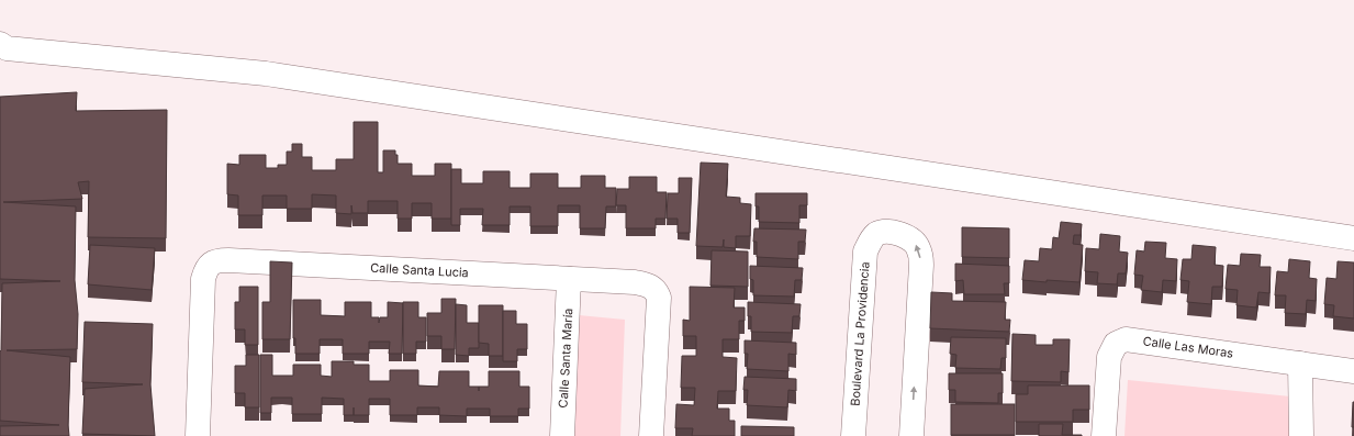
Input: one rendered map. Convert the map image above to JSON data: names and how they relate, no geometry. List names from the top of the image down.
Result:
{
  "streets": {
    "street": [
      "Calle Santa Lucia",
      "Boulevard La Providencia",
      "Calle Las Moras",
      "Calle Santa María"
    ]
  },
  "crossings": [
    ["Calle Santa Lucia", "Calle Santa María"]
  ]
}
